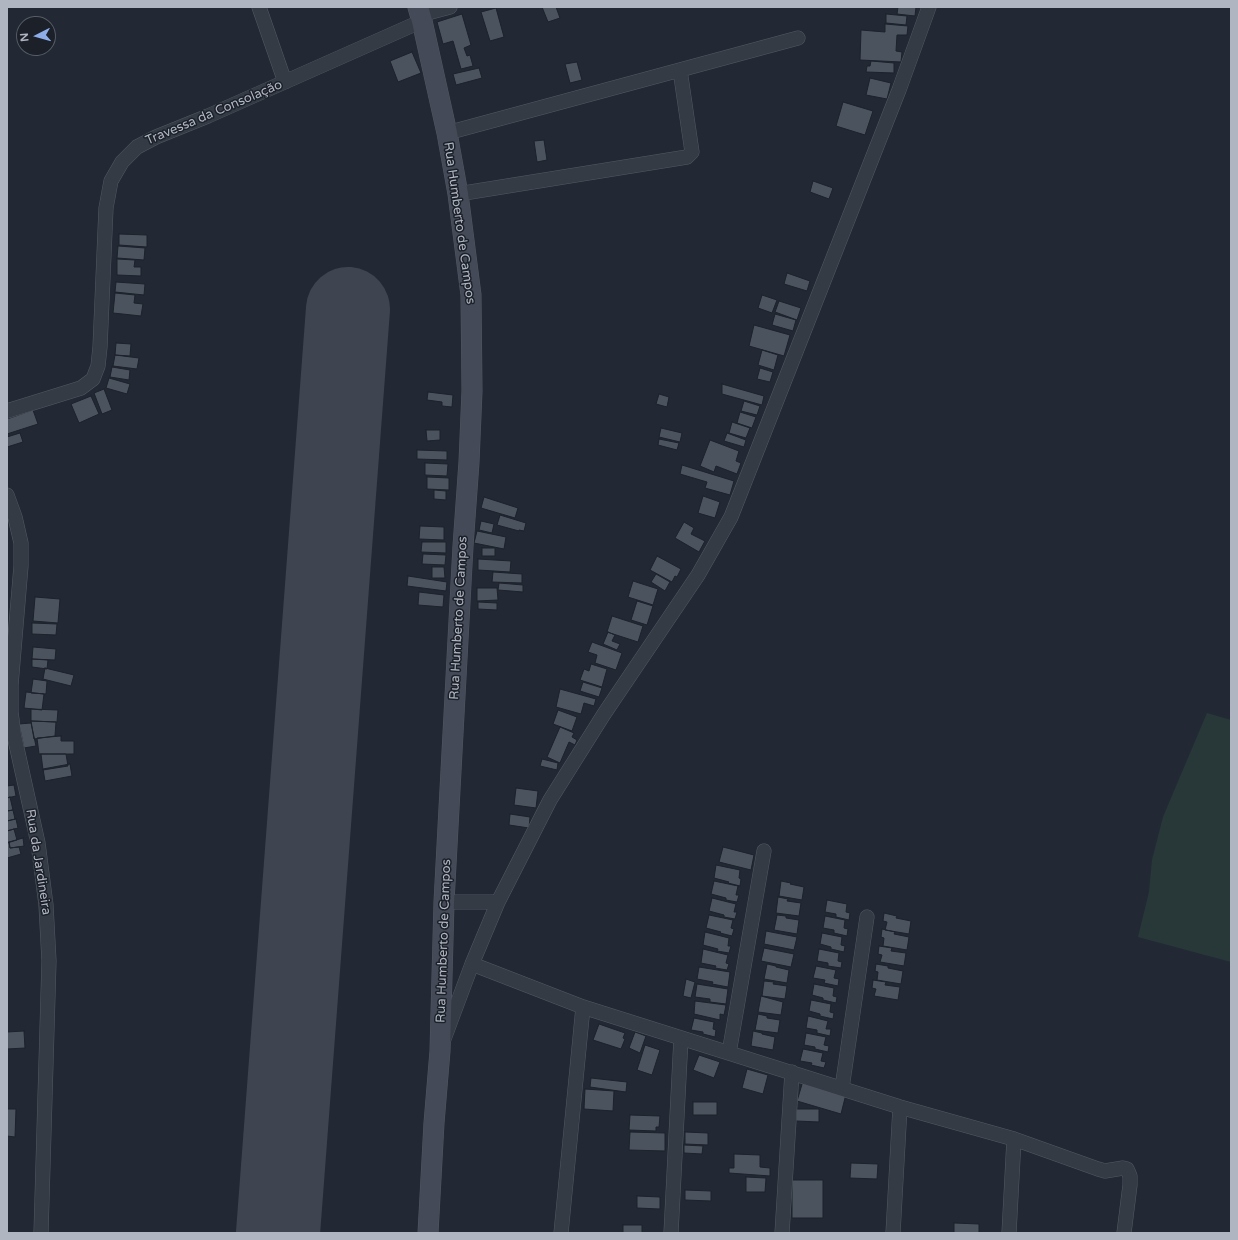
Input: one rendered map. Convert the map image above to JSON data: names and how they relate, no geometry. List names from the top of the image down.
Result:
{
  "streets": {
    "street": ["Travessa da Consolação", "Rua Humberto de Campos", "Rua da Jardineira"]
  },
  "crossings": [
    ["Travessa da Consolação", "Rua Humberto de Campos"]
  ],
  "north": "left"
}
